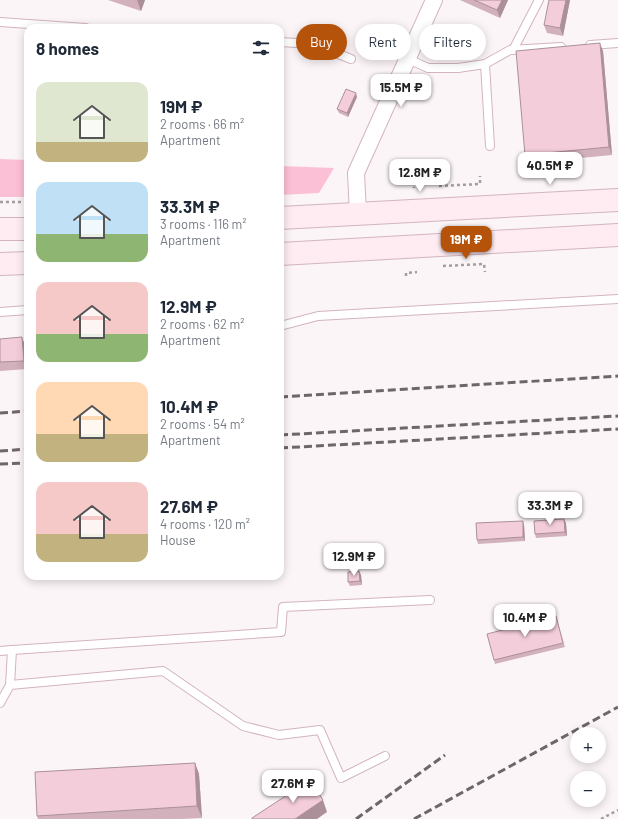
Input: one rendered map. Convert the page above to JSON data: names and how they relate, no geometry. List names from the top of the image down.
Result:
{
  "page": {
    "chip": ["Buy", "Rent", "Filters"],
    "heading": "8 homes",
    "list": [
      {
        "name": "19M ₽",
        "note": "2 rooms · 66 m² · Apartment"
      },
      {
        "name": "33.3M ₽",
        "note": "3 rooms · 116 m² · Apartment"
      },
      {
        "name": "12.9M ₽",
        "note": "2 rooms · 62 m² · Apartment"
      },
      {
        "name": "10.4M ₽",
        "note": "2 rooms · 54 m² · Apartment"
      },
      {
        "name": "27.6M ₽",
        "note": "4 rooms · 120 m² · House"
      }
    ],
    "price": [
      "15.5M ₽",
      "40.5M ₽",
      "12.8M ₽",
      "19M ₽",
      "33.3M ₽",
      "12.9M ₽",
      "10.4M ₽",
      "27.6M ₽"
    ],
    "map_buttons": ["+", "−"]
  }
}
